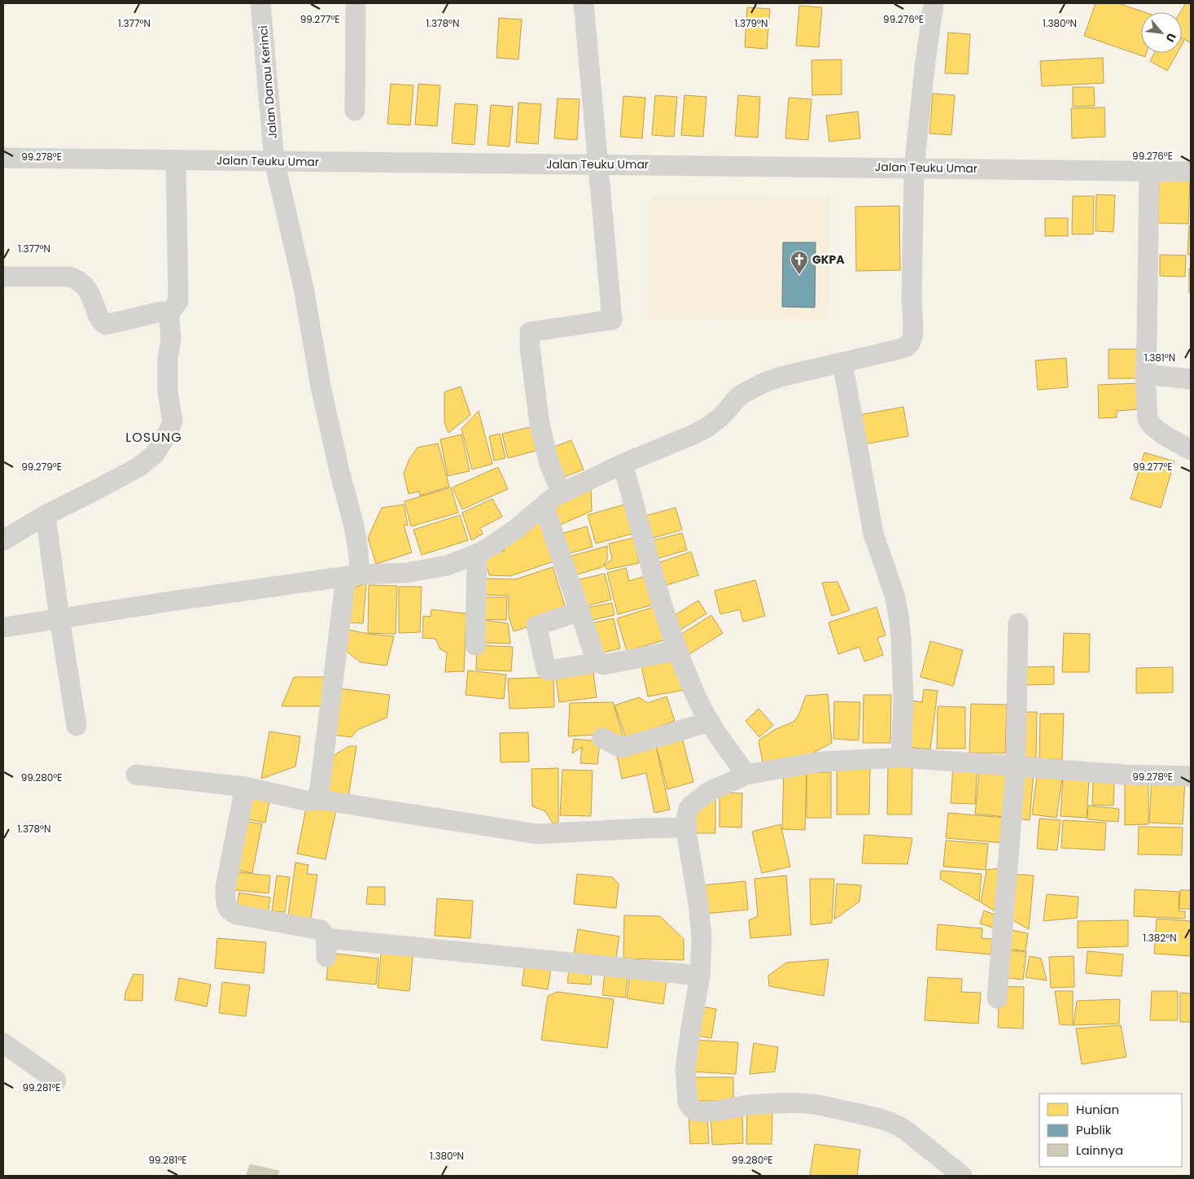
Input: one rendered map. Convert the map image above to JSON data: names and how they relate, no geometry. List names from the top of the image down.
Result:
{
  "streets": {
    "street": ["Jalan Danau Kerinci", "Jalan Teuku Umar"]
  },
  "crossings": [
    ["Jalan Danau Kerinci", "Jalan Teuku Umar"]
  ],
  "districts": ["LOSUNG"],
  "places": {
    "church": ["GKPA"]
  },
  "legend": ["Hunian", "Publik", "Lainnya"],
  "north": "bottom right",
  "coordinates": [
    "99.277°E",
    "99.276°E",
    "1.377°N",
    "1.378°N",
    "1.379°N",
    "1.380°N",
    "99.278°E",
    "1.381°N",
    "99.279°E",
    "99.280°E",
    "1.382°N",
    "99.281°E"
  ]
}
